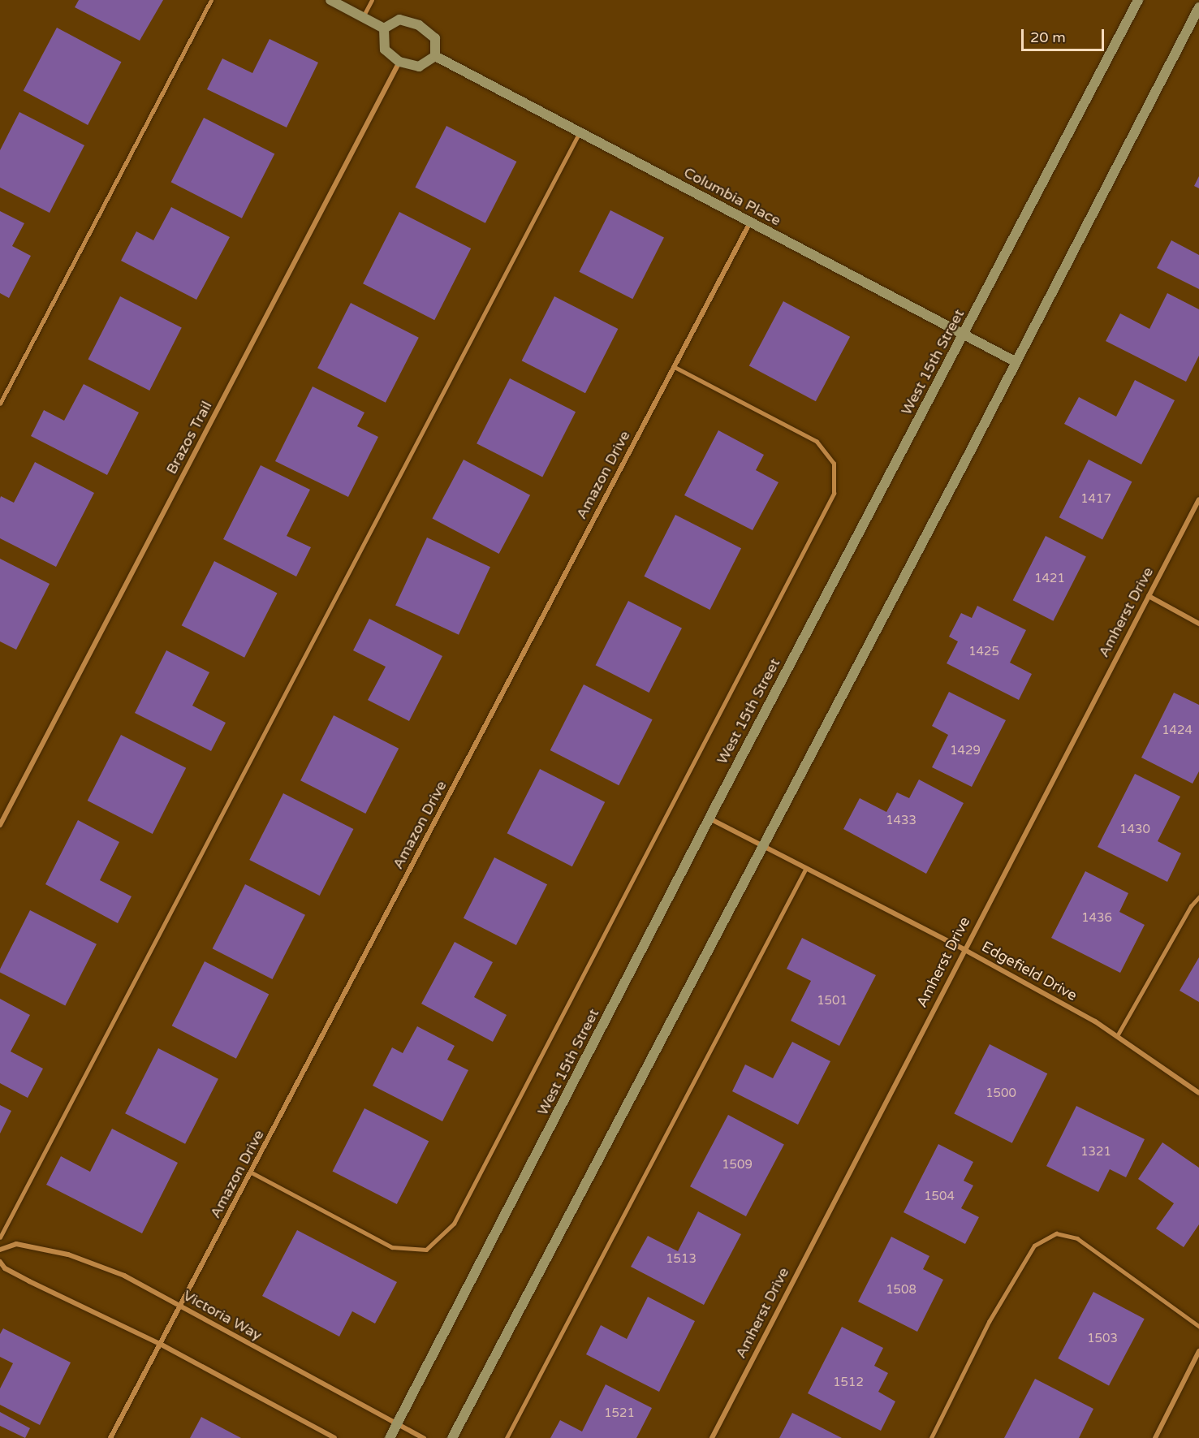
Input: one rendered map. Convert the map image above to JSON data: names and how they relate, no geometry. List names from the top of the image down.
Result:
{
  "streets": {
    "main road": ["Columbia Place", "West 15th Street"],
    "street": [
      "Brazos Trail",
      "Amazon Drive",
      "Amherst Drive",
      "Edgefield Drive",
      "Victoria Way"
    ]
  },
  "crossings": [
    ["Columbia Place", "West 15th Street"],
    ["Columbia Place", "Brazos Trail"],
    ["Columbia Place", "Amazon Drive"],
    ["West 15th Street", "Edgefield Drive"],
    ["West 15th Street", "Victoria Way"],
    ["Amazon Drive", "Victoria Way"],
    ["Amherst Drive", "Edgefield Drive"]
  ],
  "house_numbers": [
    "1417",
    "1421",
    "1425",
    "1424",
    "1429",
    "1433",
    "1430",
    "1436",
    "1501",
    "1500",
    "1321",
    "1509",
    "1504",
    "1513",
    "1508",
    "1503",
    "1512",
    "1521"
  ],
  "scale_bar": "20 m"
}
